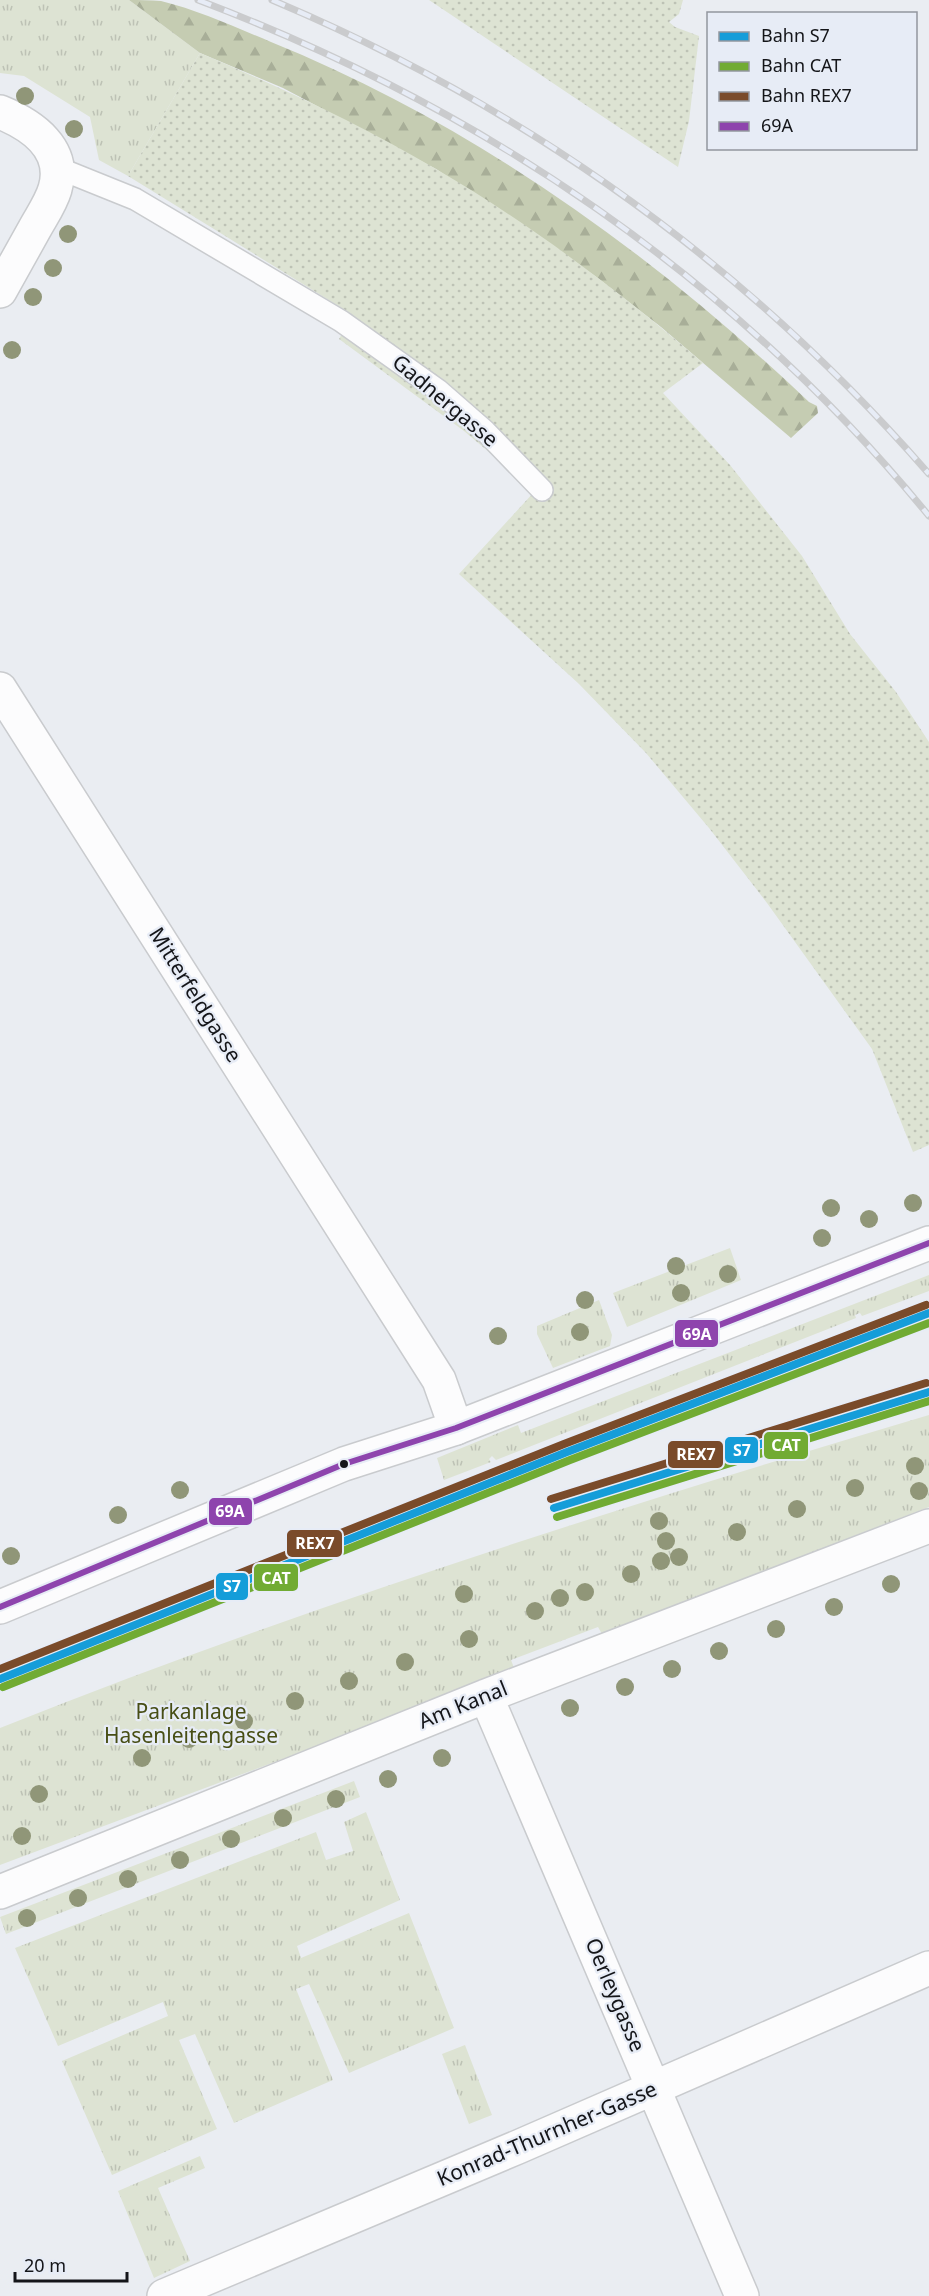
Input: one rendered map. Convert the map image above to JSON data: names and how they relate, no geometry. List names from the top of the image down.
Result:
{
  "streets": {
    "street": [
      "Mitterfeldgasse",
      "Am Kanal",
      "Oerleygasse",
      "Konrad-Thurnher-Gasse"
    ],
    "lane": ["Gadnergasse"]
  },
  "crossings": [
    ["Am Kanal", "Oerleygasse"],
    ["Oerleygasse", "Konrad-Thurnher-Gasse"]
  ],
  "parks": ["Parkanlage Hasenleitengasse"],
  "lines": [
    "transit line 69A",
    "rail line REX7",
    "rail line S7",
    "rail line CAT"
  ],
  "legend": [
    "Bahn S7",
    "Bahn CAT",
    "Bahn REX7",
    "69A"
  ],
  "scale_bar": "20 m"
}
